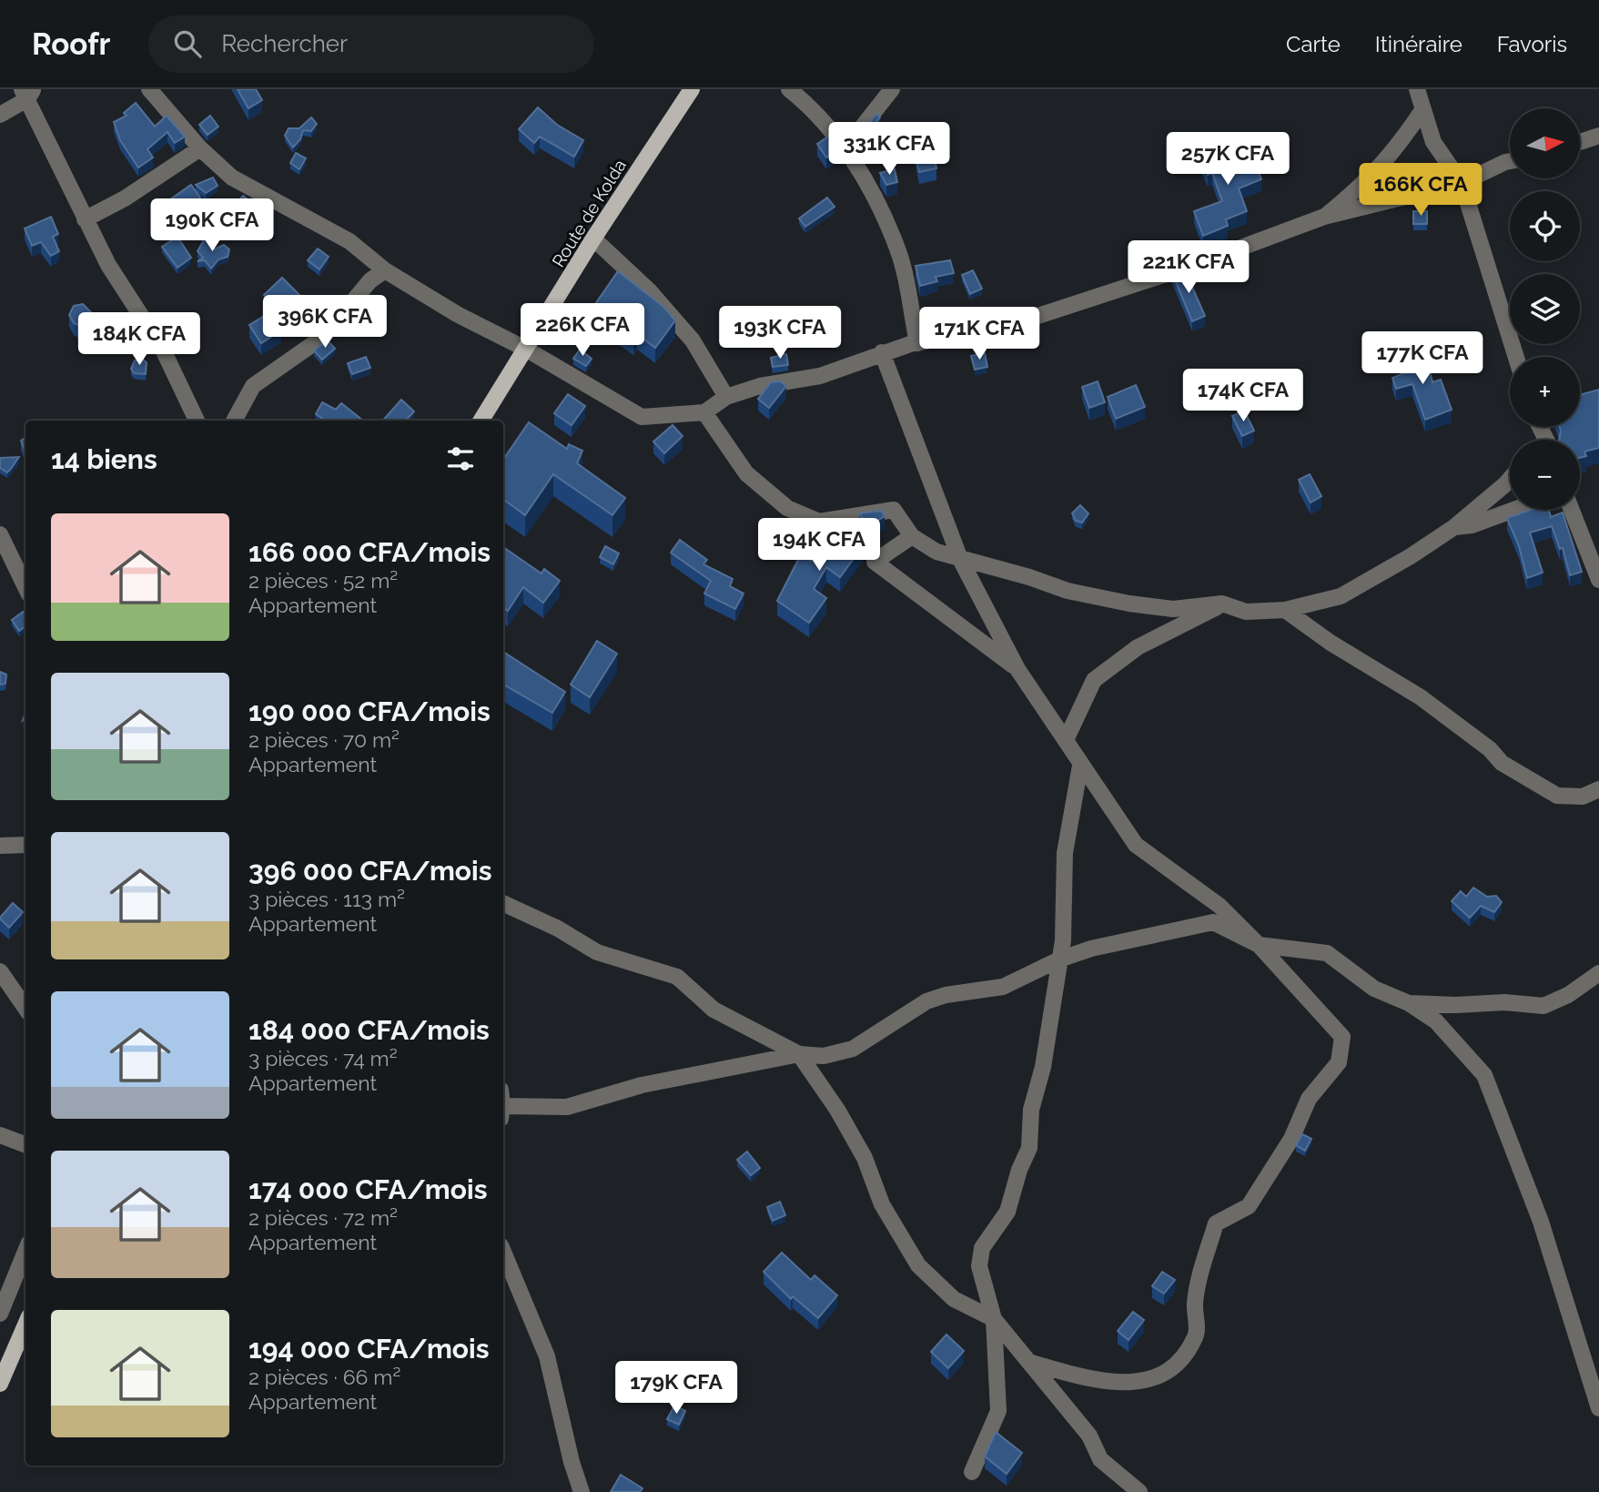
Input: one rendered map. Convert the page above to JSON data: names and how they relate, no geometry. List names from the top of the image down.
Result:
{
  "streets": {
    "main road": ["Route de Kolda"]
  },
  "north": "right",
  "page": {
    "header": "Roofr",
    "search": "Rechercher",
    "nav": ["Carte", "Itinéraire", "Favoris"],
    "map_buttons": ["+", "−"],
    "price": [
      "331K CFA",
      "257K CFA",
      "166K CFA",
      "190K CFA",
      "221K CFA",
      "396K CFA",
      "226K CFA",
      "193K CFA",
      "171K CFA",
      "184K CFA",
      "177K CFA",
      "174K CFA",
      "194K CFA",
      "179K CFA"
    ],
    "heading": "14 biens",
    "list": [
      {
        "name": "166 000 CFA/mois",
        "note": "2 pièces · 52 m² · Appartement"
      },
      {
        "name": "190 000 CFA/mois",
        "note": "2 pièces · 70 m² · Appartement"
      },
      {
        "name": "396 000 CFA/mois",
        "note": "3 pièces · 113 m² · Appartement"
      },
      {
        "name": "184 000 CFA/mois",
        "note": "3 pièces · 74 m² · Appartement"
      },
      {
        "name": "174 000 CFA/mois",
        "note": "2 pièces · 72 m² · Appartement"
      },
      {
        "name": "194 000 CFA/mois",
        "note": "2 pièces · 66 m² · Appartement"
      }
    ]
  }
}
